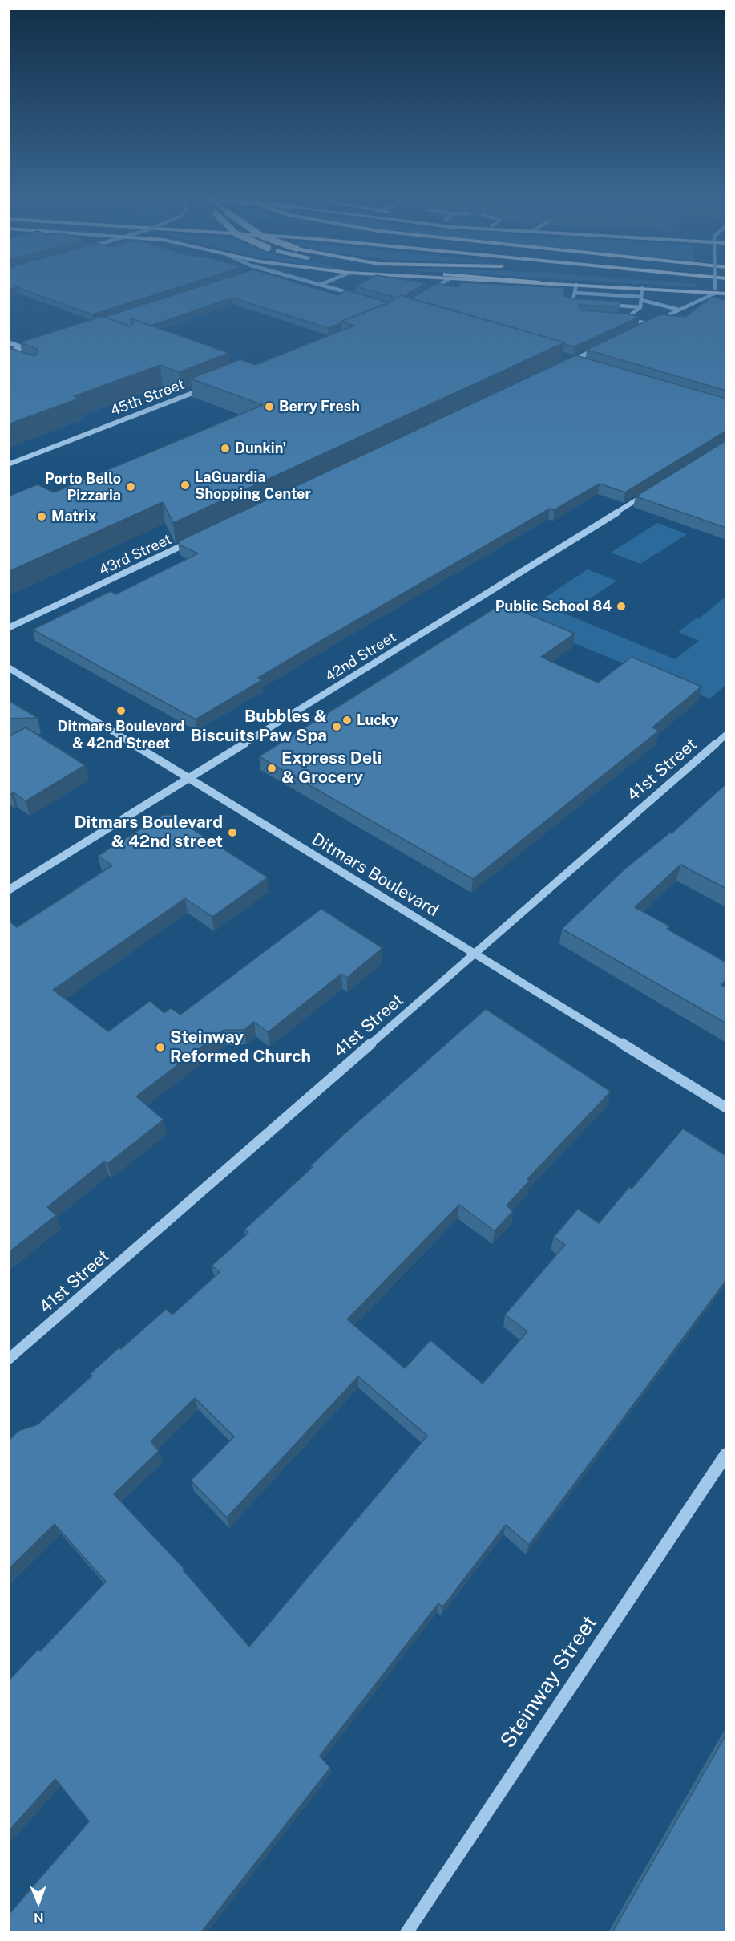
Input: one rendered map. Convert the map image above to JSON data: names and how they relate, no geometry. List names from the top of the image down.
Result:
{
  "streets": {
    "street": [
      "45th Street",
      "43rd Street",
      "42nd Street",
      "41st Street",
      "Ditmars Boulevard",
      "Steinway Street"
    ]
  },
  "crossings": [
    ["42nd Street", "Ditmars Boulevard"],
    ["41st Street", "Ditmars Boulevard"]
  ],
  "places": [
    "Berry Fresh",
    "Dunkin'",
    "LaGuardia Shopping Center",
    "Porto Bello Pizzaria",
    "Matrix",
    "Public School 84",
    "Ditmars Boulevard & 42nd Street",
    "Lucky",
    "Bubbles & Biscuits Paw Spa",
    "Express Deli & Grocery",
    "Ditmars Boulevard & 42nd street",
    "Steinway Reformed Church"
  ],
  "north": "bottom"
}
